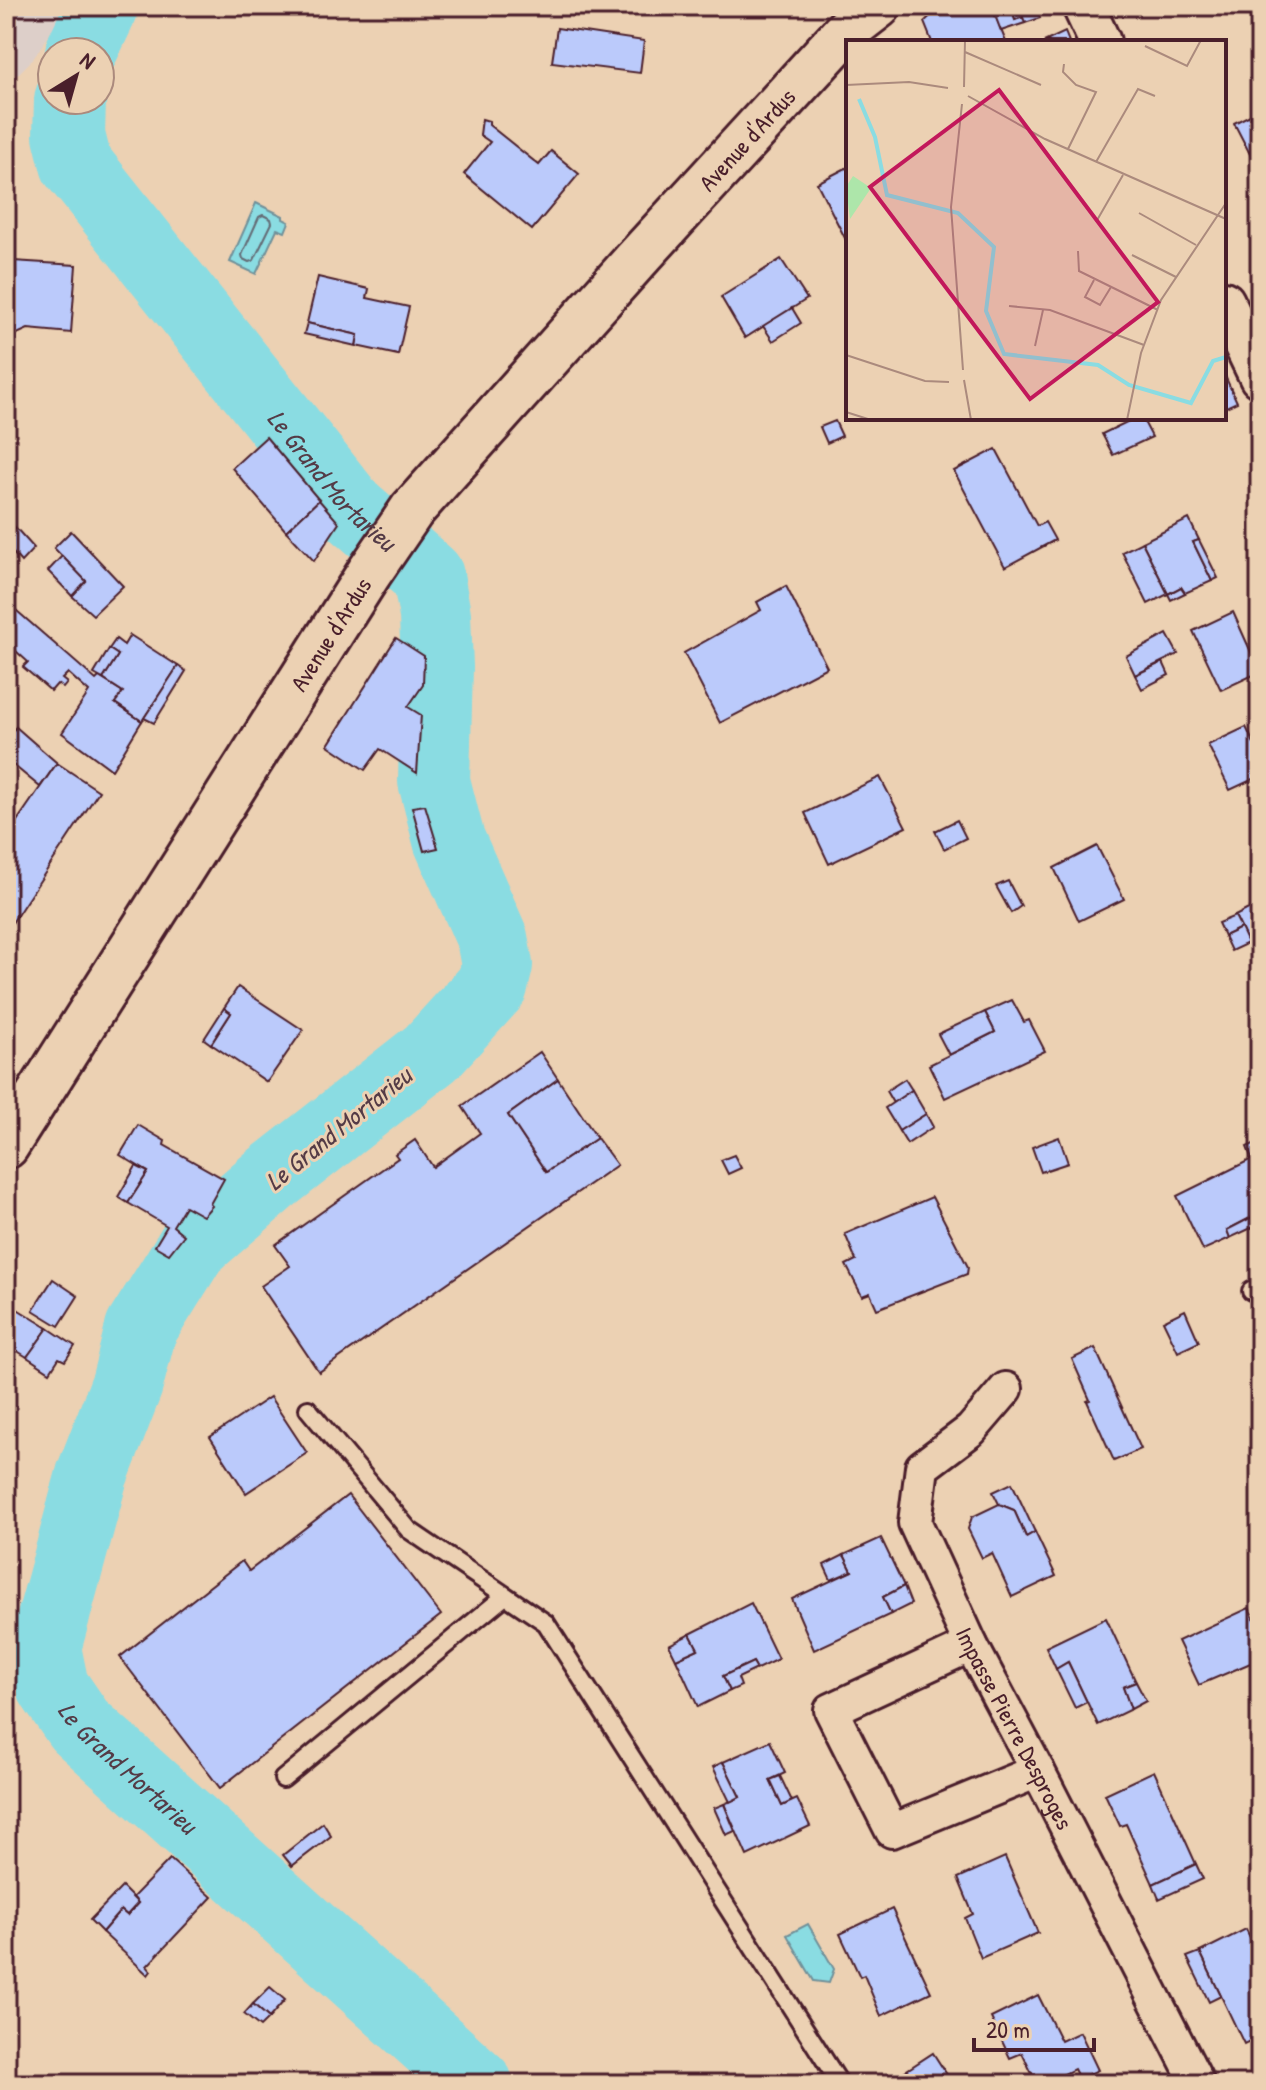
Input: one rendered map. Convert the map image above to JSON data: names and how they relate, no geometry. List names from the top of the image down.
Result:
{
  "streets": {
    "main road": ["Avenue d'Ardus"],
    "street": ["Impasse Pierre Desproges"]
  },
  "water": ["Le Grand Mortarieu"],
  "scale_bar": "20 m",
  "north": "top right"
}
